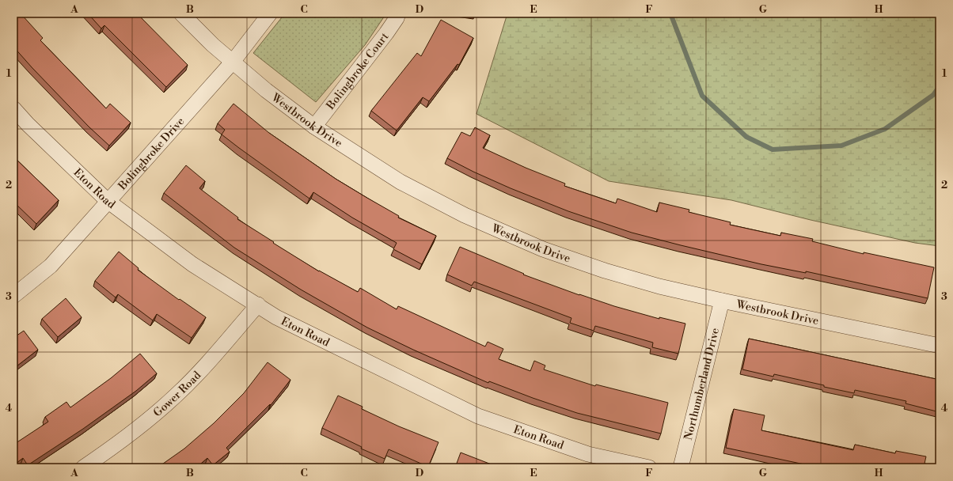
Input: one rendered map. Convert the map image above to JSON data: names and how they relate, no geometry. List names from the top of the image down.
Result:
{
  "streets": {
    "street": [
      "Bolingbroke Court",
      "Westbrook Drive",
      "Bolingbroke Drive",
      "Eton Road",
      "Northumberland Drive",
      "Gower Road"
    ]
  },
  "crossings": [
    ["Bolingbroke Court", "Westbrook Drive"],
    ["Westbrook Drive", "Bolingbroke Drive"],
    ["Westbrook Drive", "Northumberland Drive"],
    ["Bolingbroke Drive", "Eton Road"],
    ["Eton Road", "Gower Road"]
  ],
  "grid": {
    "columns": [
      "A",
      "B",
      "C",
      "D",
      "E",
      "F",
      "G",
      "H"
    ],
    "rows": [
      "1",
      "2",
      "3",
      "4"
    ]
  }
}
